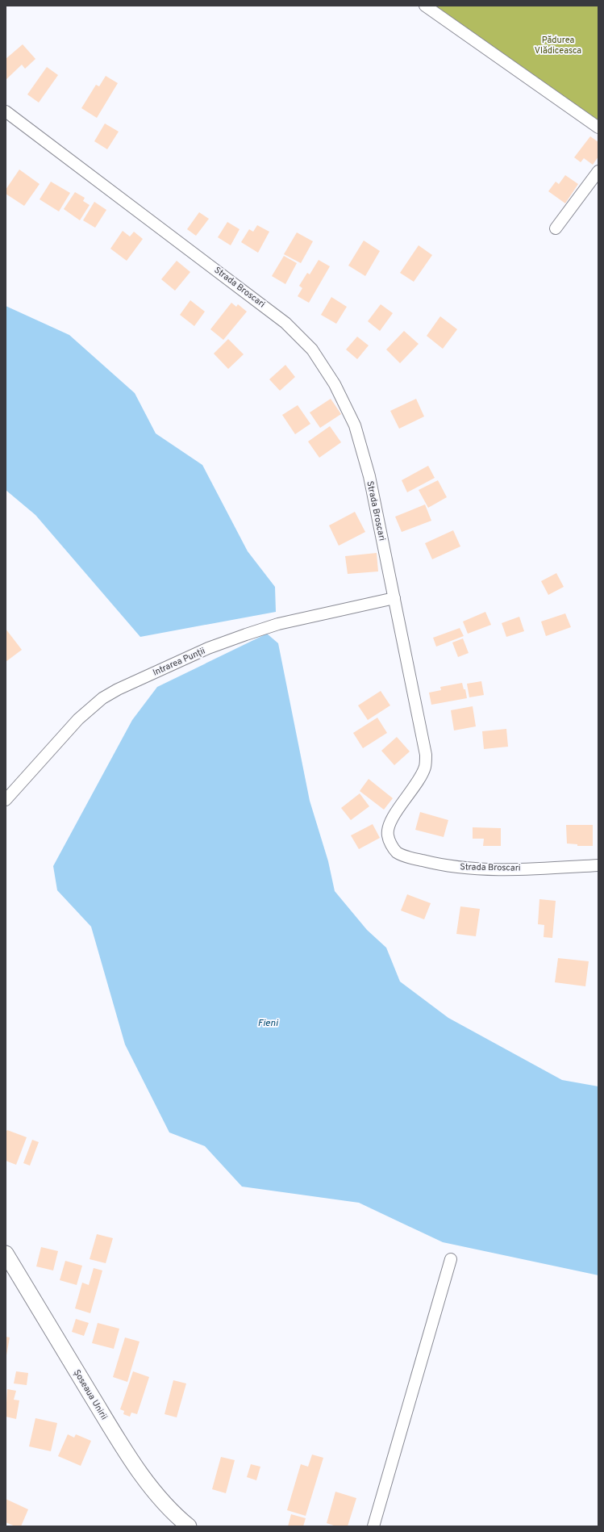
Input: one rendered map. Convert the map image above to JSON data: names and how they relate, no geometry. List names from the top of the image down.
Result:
{
  "streets": {
    "main road": ["Șoseaua Unirii"],
    "street": ["Strada Broscari", "Intrarea Punții"]
  },
  "crossings": [
    ["Strada Broscari", "Intrarea Punții"]
  ],
  "water": ["Fieni"],
  "parks": ["Pădurea Vlădiceasca"]
}
